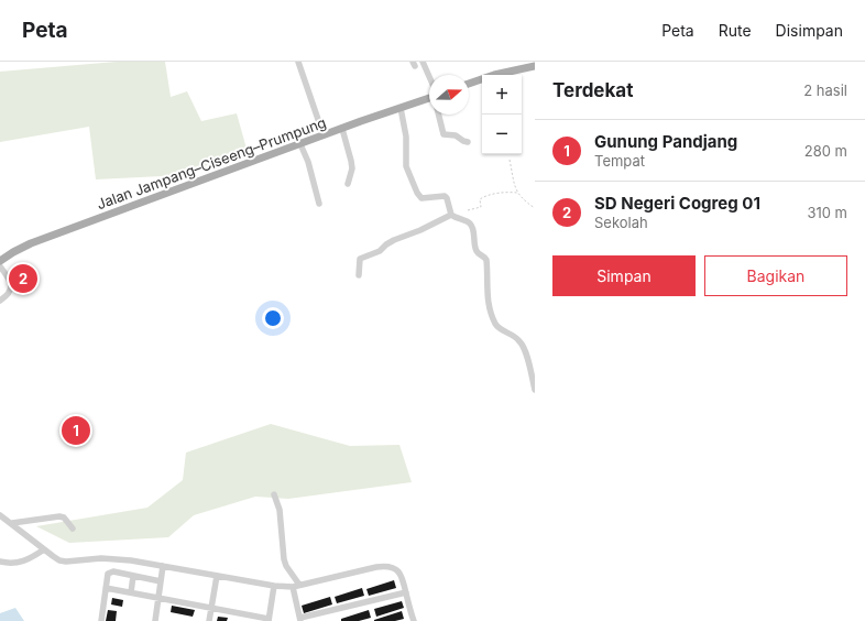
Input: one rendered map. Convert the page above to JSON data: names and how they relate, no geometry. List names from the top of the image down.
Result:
{
  "streets": {
    "main road": ["Jalan Jampang–Ciseeng–Prumpung"]
  },
  "north": "right",
  "page": {
    "header": "Peta",
    "nav": ["Peta", "Rute", "Disimpan"],
    "heading": ["Terdekat", "2 hasil"],
    "map_buttons": ["+", "−"],
    "list": [
      {
        "mark": "1",
        "name": "Gunung Pandjang",
        "note": "Tempat",
        "value": "280 m"
      },
      {
        "mark": "2",
        "name": "SD Negeri Cogreg 01",
        "note": "Sekolah",
        "value": "310 m"
      }
    ],
    "buttons": ["Simpan", "Bagikan"],
    "pins": ["2", "1"]
  }
}
